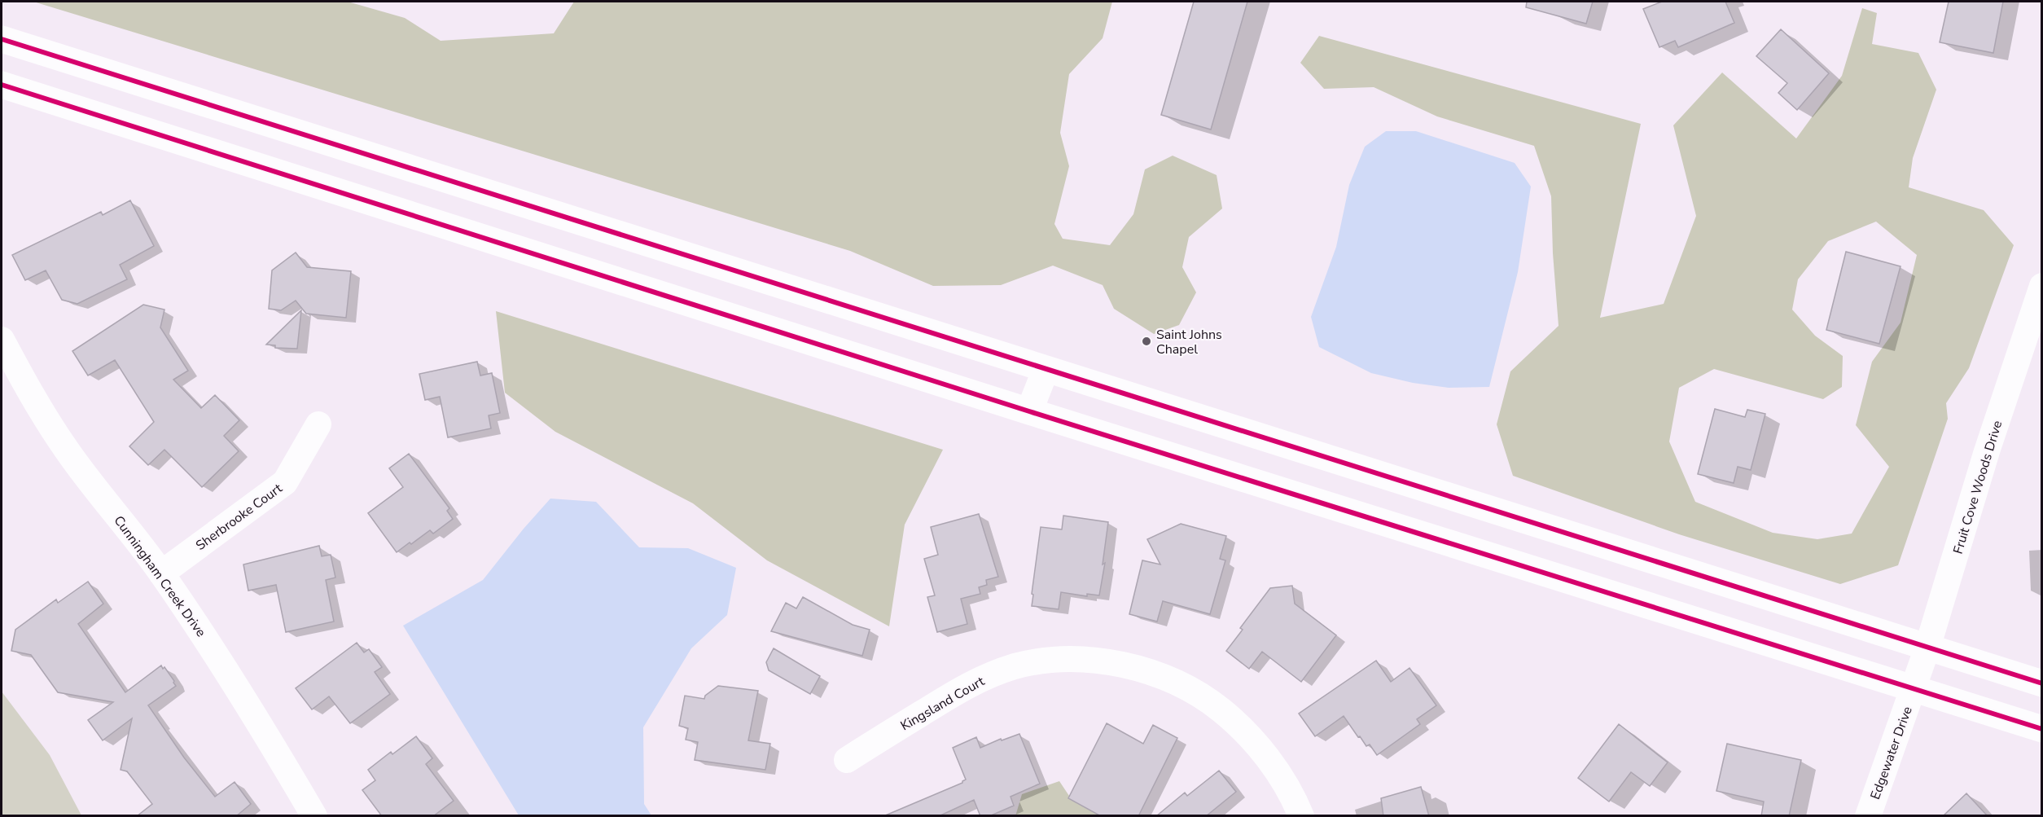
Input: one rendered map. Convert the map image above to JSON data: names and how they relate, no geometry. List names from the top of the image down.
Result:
{
  "streets": {
    "street": [
      "Fruit Cove Woods Drive",
      "Sherbrooke Court",
      "Cunningham Creek Drive",
      "Kingsland Court",
      "Edgewater Drive"
    ]
  },
  "crossings": [
    ["Fruit Cove Woods Drive", "Edgewater Drive"],
    ["Sherbrooke Court", "Cunningham Creek Drive"]
  ],
  "places": ["Saint Johns Chapel"]
}
